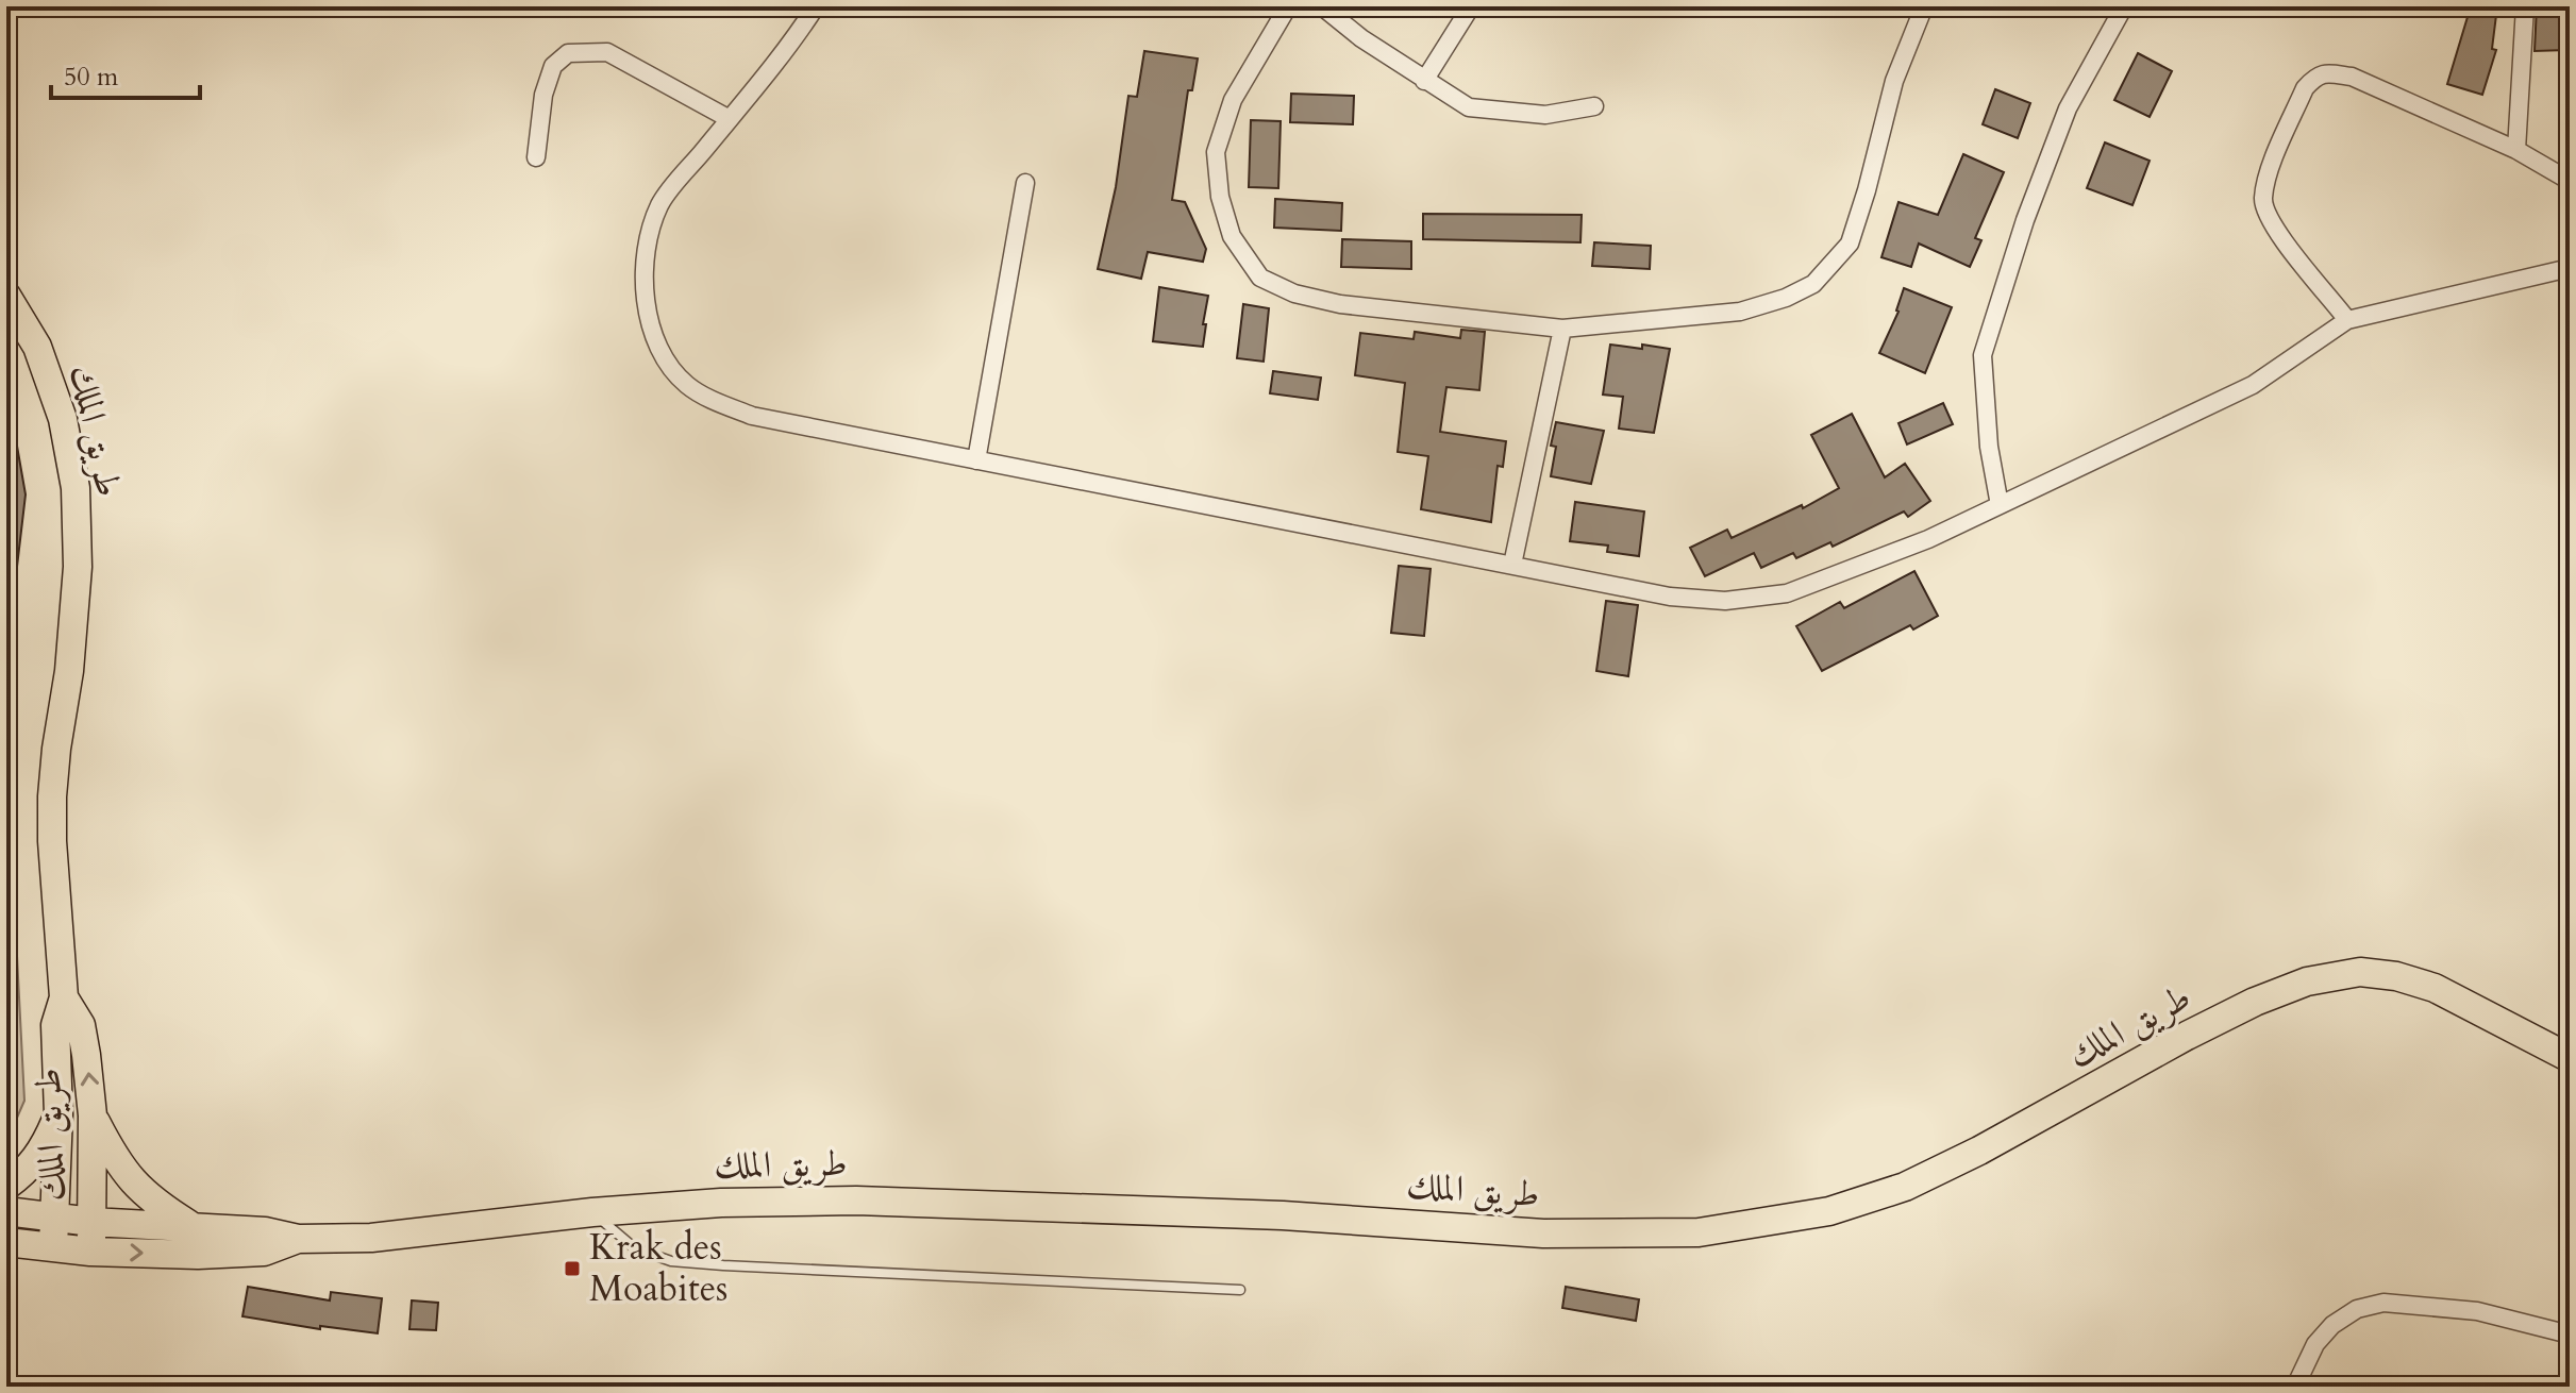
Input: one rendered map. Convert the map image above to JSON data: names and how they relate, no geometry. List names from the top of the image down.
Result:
{
  "streets": {
    "main road": ["طريق الملك"]
  },
  "places": {
    "transit": ["Krak des Moabites"]
  },
  "scale_bar": "50 m"
}
